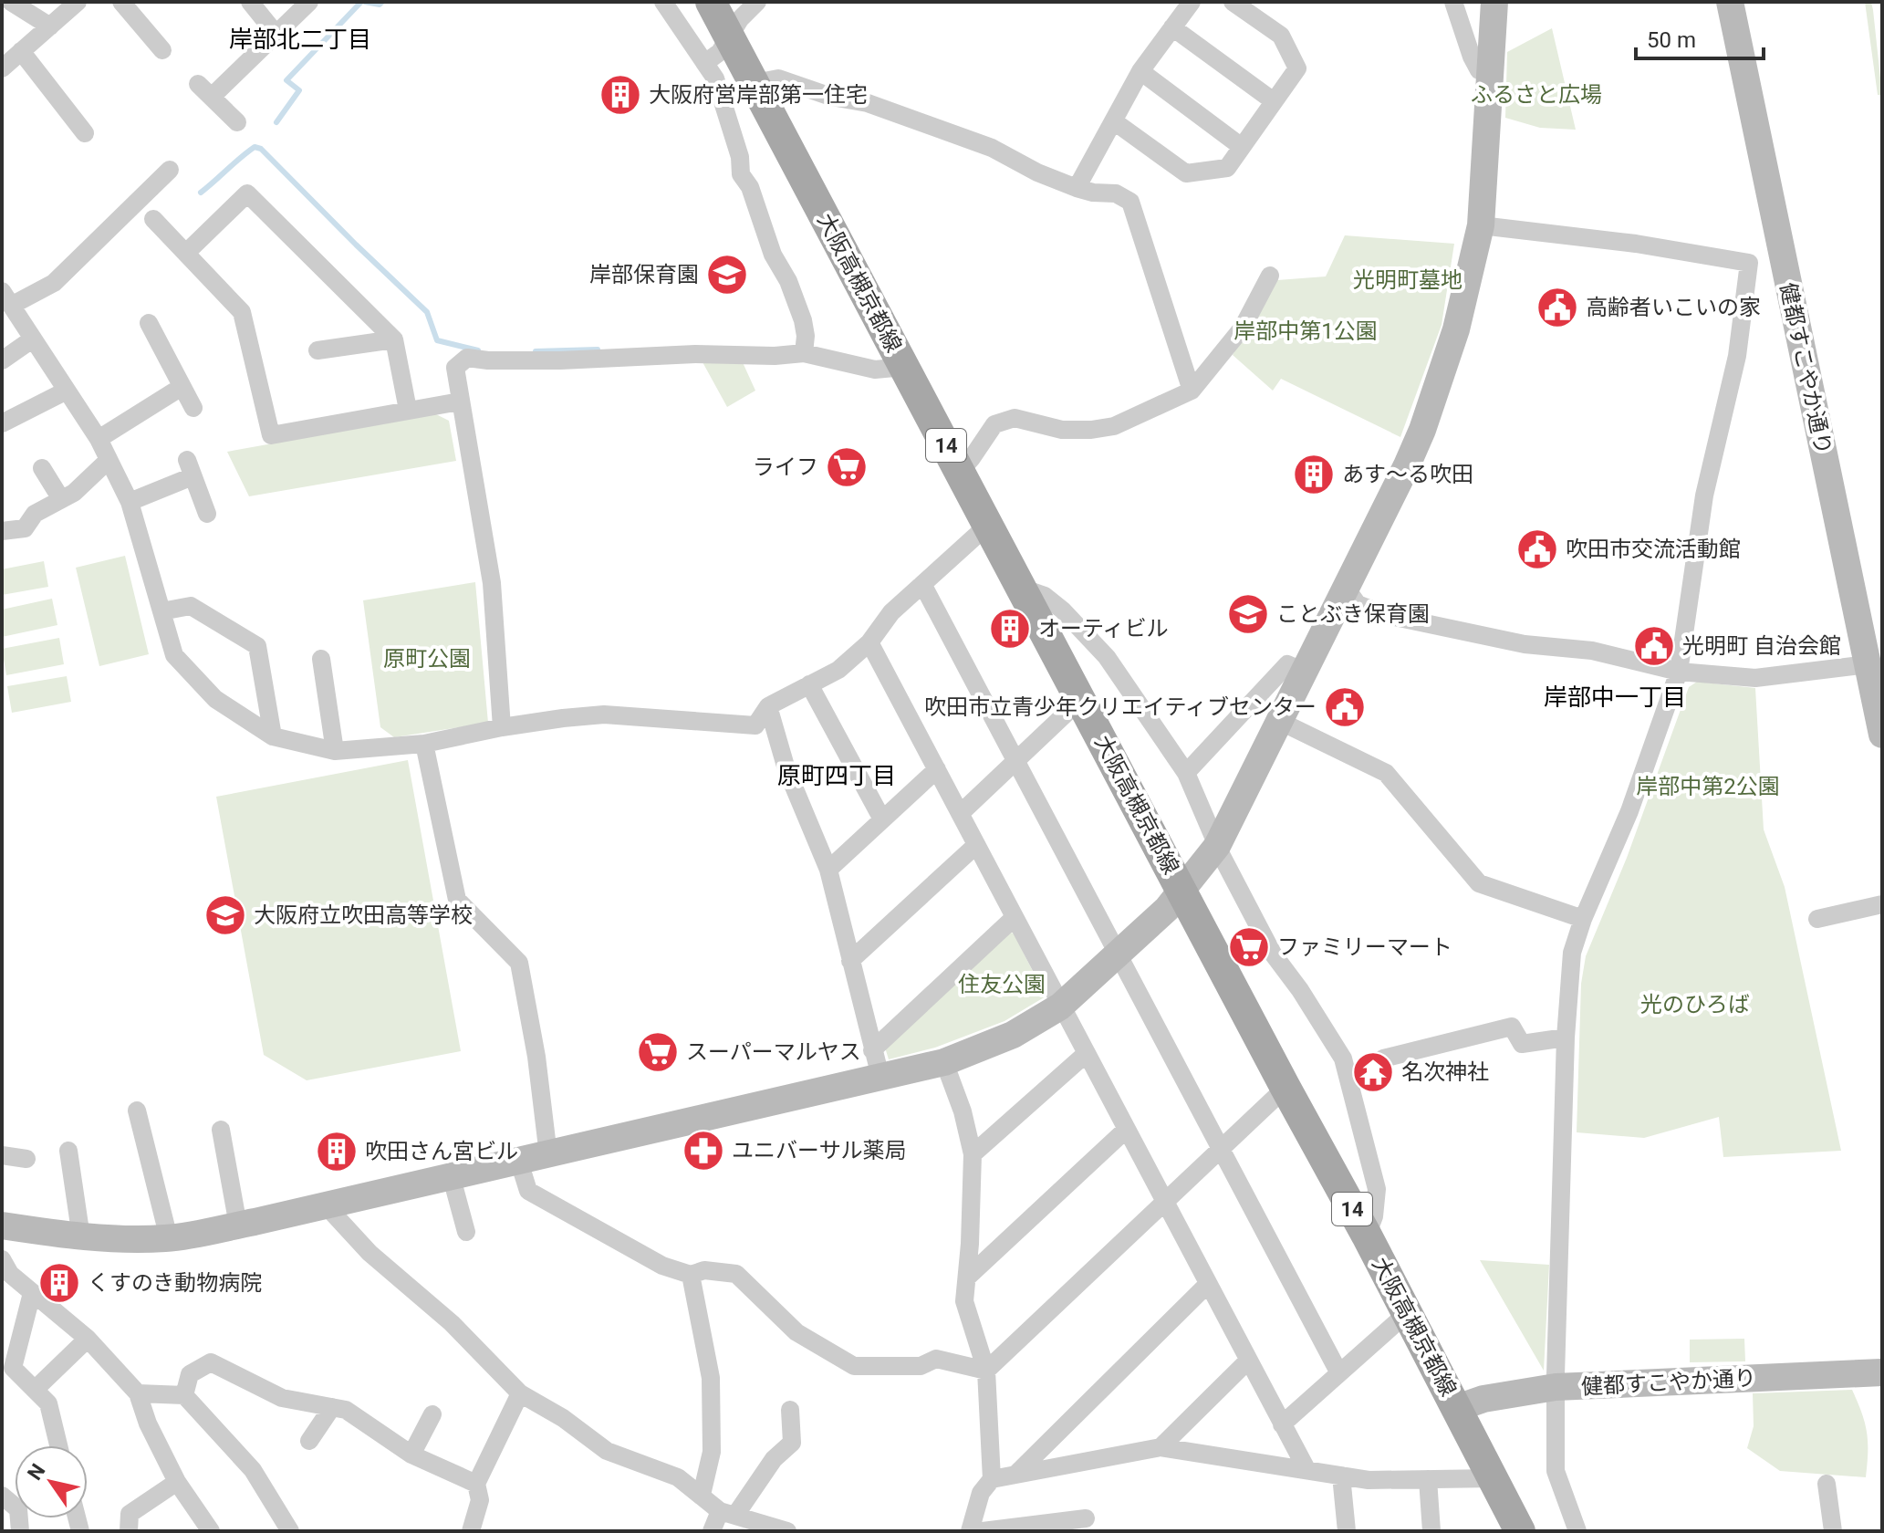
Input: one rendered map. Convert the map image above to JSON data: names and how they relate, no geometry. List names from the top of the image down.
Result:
{
  "streets": {
    "main road": ["大阪高槻京都線", "14"],
    "street": ["健都すこやか通り"]
  },
  "crossings": [
    ["大阪高槻京都線", "健都すこやか通り"]
  ],
  "districts": ["岸部北二丁目", "岸部中一丁目", "原町四丁目"],
  "parks": [
    "ふるさと広場",
    "光明町墓地",
    "岸部中第1公園",
    "原町公園",
    "岸部中第2公園",
    "住友公園",
    "光のひろば"
  ],
  "places": {
    "building": [
      "大阪府営岸部第一住宅",
      "あす～る吹田",
      "オーティビル",
      "吹田さん宮ビル",
      "くすのき動物病院"
    ],
    "school or university": ["岸部保育園", "ことぶき保育園", "大阪府立吹田高等学校"],
    "public building": [
      "高齢者いこいの家",
      "吹田市交流活動館",
      "光明町 自治会館",
      "吹田市立青少年クリエイティブセンター"
    ],
    "supermarket": ["ライフ", "ファミリーマート", "スーパーマルヤス"],
    "temple": ["名次神社"],
    "pharmacy": ["ユニバーサル薬局"]
  },
  "scale_bar": "50 m",
  "north": "top left"
}
